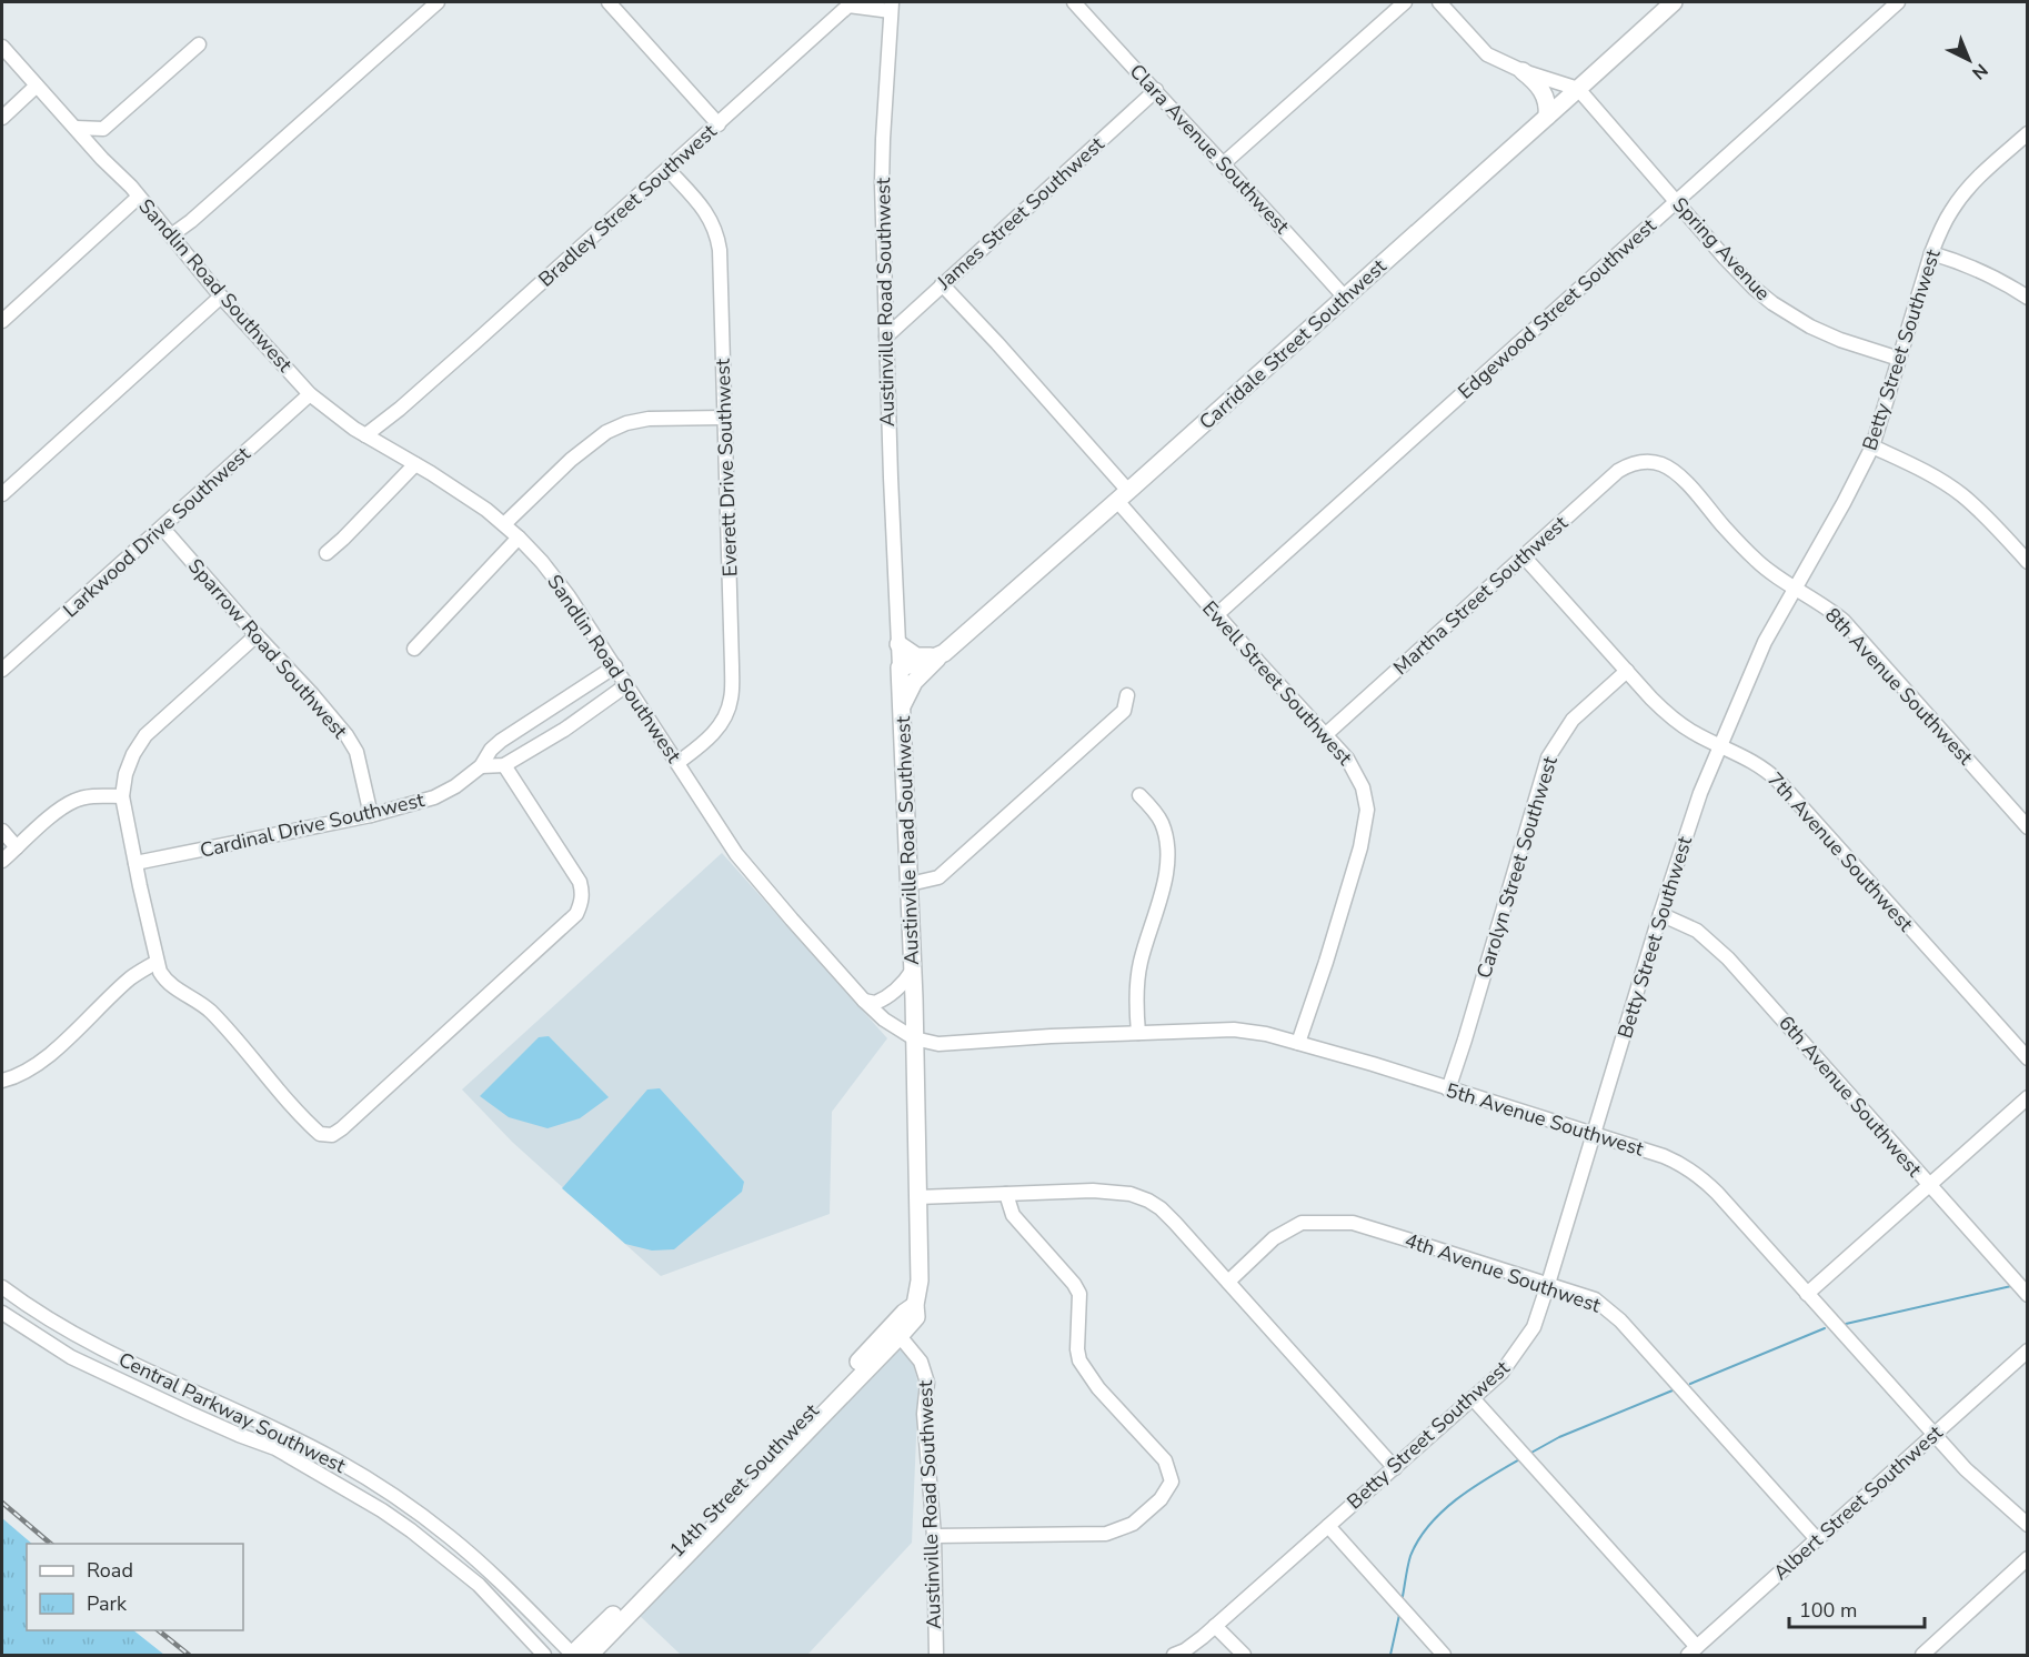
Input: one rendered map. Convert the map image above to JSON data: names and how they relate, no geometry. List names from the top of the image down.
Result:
{
  "streets": {
    "main road": ["Austinville Road Southwest", "Carridale Street Southwest", "14th Street Southwest"],
    "street": [
      "Clara Avenue Southwest",
      "Bradley Street Southwest",
      "James Street Southwest",
      "Spring Avenue",
      "Sandlin Road Southwest",
      "Edgewood Street Southwest",
      "Betty Street Southwest",
      "Everett Drive Southwest",
      "Larkwood Drive Southwest",
      "Martha Street Southwest",
      "Sparrow Road Southwest",
      "Ewell Street Southwest",
      "8th Avenue Southwest",
      "Cardinal Drive Southwest",
      "7th Avenue Southwest",
      "Carolyn Street Southwest",
      "6th Avenue Southwest",
      "5th Avenue Southwest",
      "4th Avenue Southwest",
      "Central Parkway Southwest",
      "Albert Street Southwest"
    ]
  },
  "crossings": [
    ["Clara Avenue Southwest", "James Street Southwest"],
    ["Clara Avenue Southwest", "Carridale Street Southwest"],
    ["Bradley Street Southwest", "Sandlin Road Southwest"],
    ["Bradley Street Southwest", "Austinville Road Southwest"],
    ["Bradley Street Southwest", "Everett Drive Southwest"],
    ["James Street Southwest", "Austinville Road Southwest"],
    ["James Street Southwest", "Ewell Street Southwest"],
    ["Spring Avenue", "Edgewood Street Southwest"],
    ["Spring Avenue", "Carridale Street Southwest"],
    ["Spring Avenue", "Betty Street Southwest"],
    ["Sandlin Road Southwest", "Austinville Road Southwest"],
    ["Sandlin Road Southwest", "Everett Drive Southwest"],
    ["Sandlin Road Southwest", "Larkwood Drive Southwest"],
    ["Sandlin Road Southwest", "Cardinal Drive Southwest"],
    ["Sandlin Road Southwest", "5th Avenue Southwest"],
    ["Austinville Road Southwest", "Carridale Street Southwest"],
    ["Austinville Road Southwest", "5th Avenue Southwest"],
    ["Austinville Road Southwest", "14th Street Southwest"],
    ["Edgewood Street Southwest", "Ewell Street Southwest"],
    ["Carridale Street Southwest", "Ewell Street Southwest"],
    ["Betty Street Southwest", "8th Avenue Southwest"],
    ["Betty Street Southwest", "7th Avenue Southwest"],
    ["Betty Street Southwest", "6th Avenue Southwest"],
    ["Betty Street Southwest", "5th Avenue Southwest"],
    ["Betty Street Southwest", "4th Avenue Southwest"],
    ["Larkwood Drive Southwest", "Sparrow Road Southwest"],
    ["Martha Street Southwest", "Ewell Street Southwest"],
    ["Martha Street Southwest", "8th Avenue Southwest"],
    ["Martha Street Southwest", "7th Avenue Southwest"],
    ["Sparrow Road Southwest", "Cardinal Drive Southwest"],
    ["Ewell Street Southwest", "5th Avenue Southwest"],
    ["7th Avenue Southwest", "Carolyn Street Southwest"],
    ["Carolyn Street Southwest", "5th Avenue Southwest"],
    ["5th Avenue Southwest", "Albert Street Southwest"],
    ["4th Avenue Southwest", "Albert Street Southwest"],
    ["Central Parkway Southwest", "14th Street Southwest"]
  ],
  "legend": ["Road", "Park"],
  "scale_bar": "100 m",
  "north": "bottom right"
}
